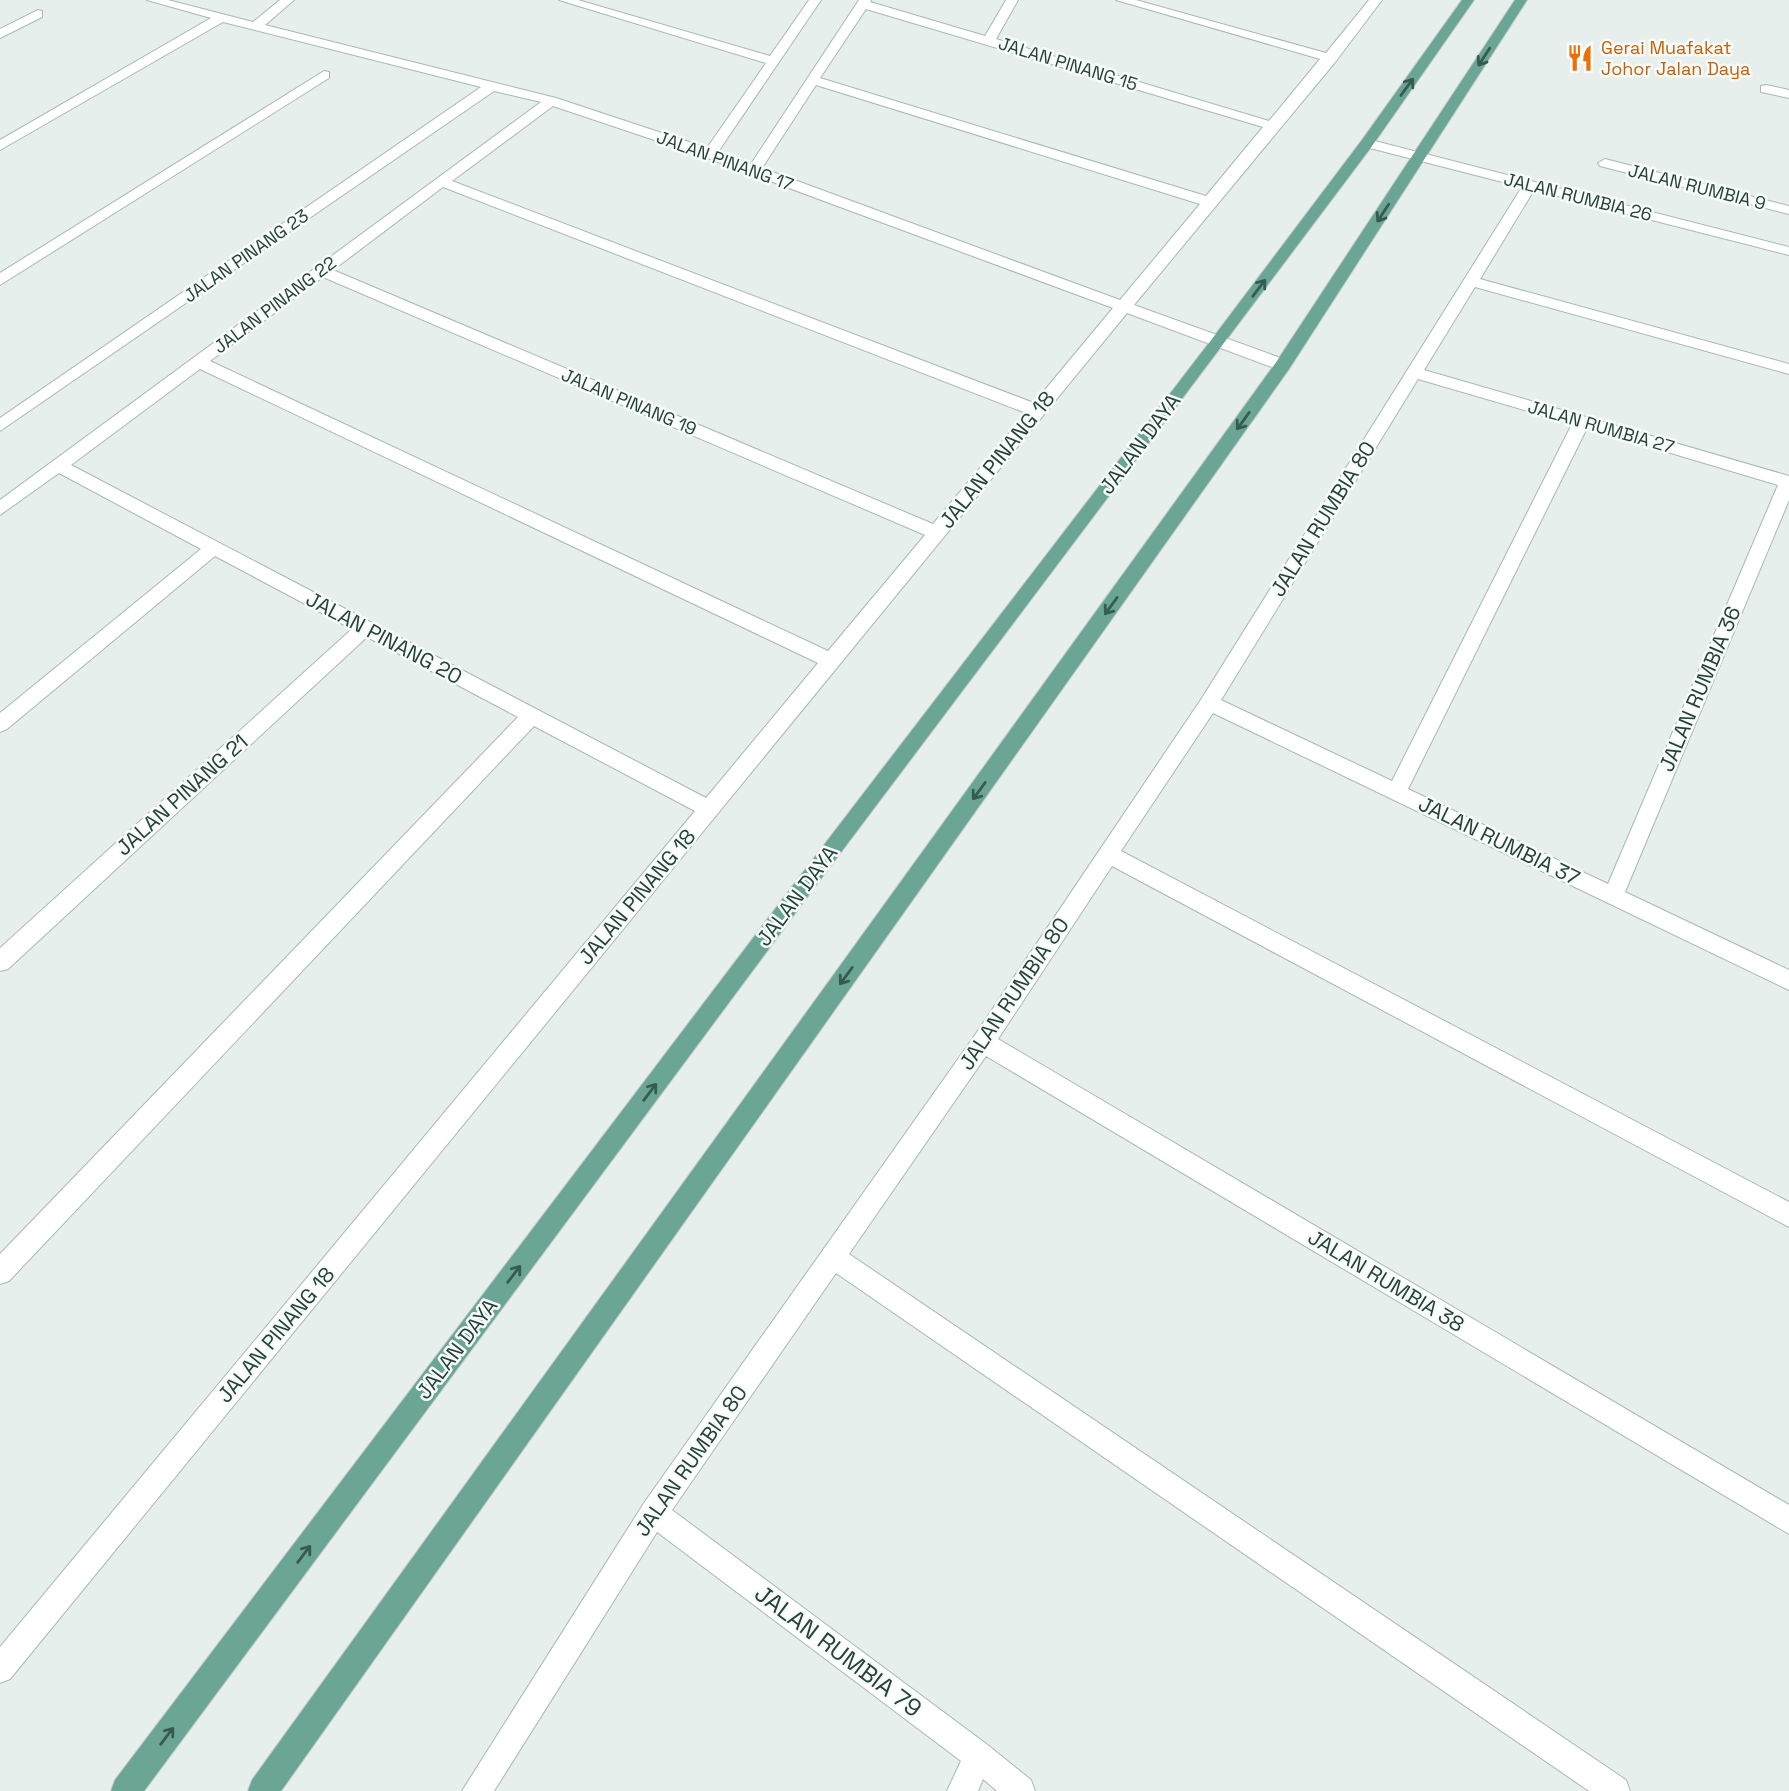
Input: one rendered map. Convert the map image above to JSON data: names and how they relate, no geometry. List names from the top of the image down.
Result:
{
  "streets": {
    "main road": ["JALAN DAYA"],
    "street": [
      "JALAN PINANG 15",
      "JALAN PINANG 17",
      "JALAN RUMBIA 9",
      "JALAN RUMBIA 26",
      "JALAN PINANG 23",
      "JALAN PINANG 22",
      "JALAN PINANG 19",
      "JALAN RUMBIA 27",
      "JALAN PINANG 18",
      "JALAN RUMBIA 80",
      "JALAN PINANG 20",
      "JALAN RUMBIA 36",
      "JALAN PINANG 21",
      "JALAN RUMBIA 37",
      "JALAN RUMBIA 38",
      "JALAN RUMBIA 79"
    ]
  },
  "crossings": [
    ["JALAN PINANG 15", "JALAN PINANG 18"],
    ["JALAN PINANG 17", "JALAN PINANG 23"],
    ["JALAN PINANG 17", "JALAN PINANG 22"],
    ["JALAN PINANG 17", "JALAN DAYA"],
    ["JALAN PINANG 17", "JALAN PINANG 18"],
    ["JALAN RUMBIA 26", "JALAN DAYA"],
    ["JALAN RUMBIA 26", "JALAN RUMBIA 80"],
    ["JALAN PINANG 22", "JALAN PINANG 19"],
    ["JALAN PINANG 22", "JALAN PINANG 20"],
    ["JALAN PINANG 19", "JALAN PINANG 18"],
    ["JALAN RUMBIA 27", "JALAN RUMBIA 80"],
    ["JALAN RUMBIA 27", "JALAN RUMBIA 36"],
    ["JALAN PINANG 18", "JALAN PINANG 20"],
    ["JALAN RUMBIA 80", "JALAN RUMBIA 37"],
    ["JALAN RUMBIA 80", "JALAN RUMBIA 38"],
    ["JALAN RUMBIA 80", "JALAN RUMBIA 79"],
    ["JALAN PINANG 20", "JALAN PINANG 21"],
    ["JALAN RUMBIA 36", "JALAN RUMBIA 37"]
  ],
  "places": {
    "restaurant": ["Gerai Muafakat Johor Jalan Daya"]
  }
}
